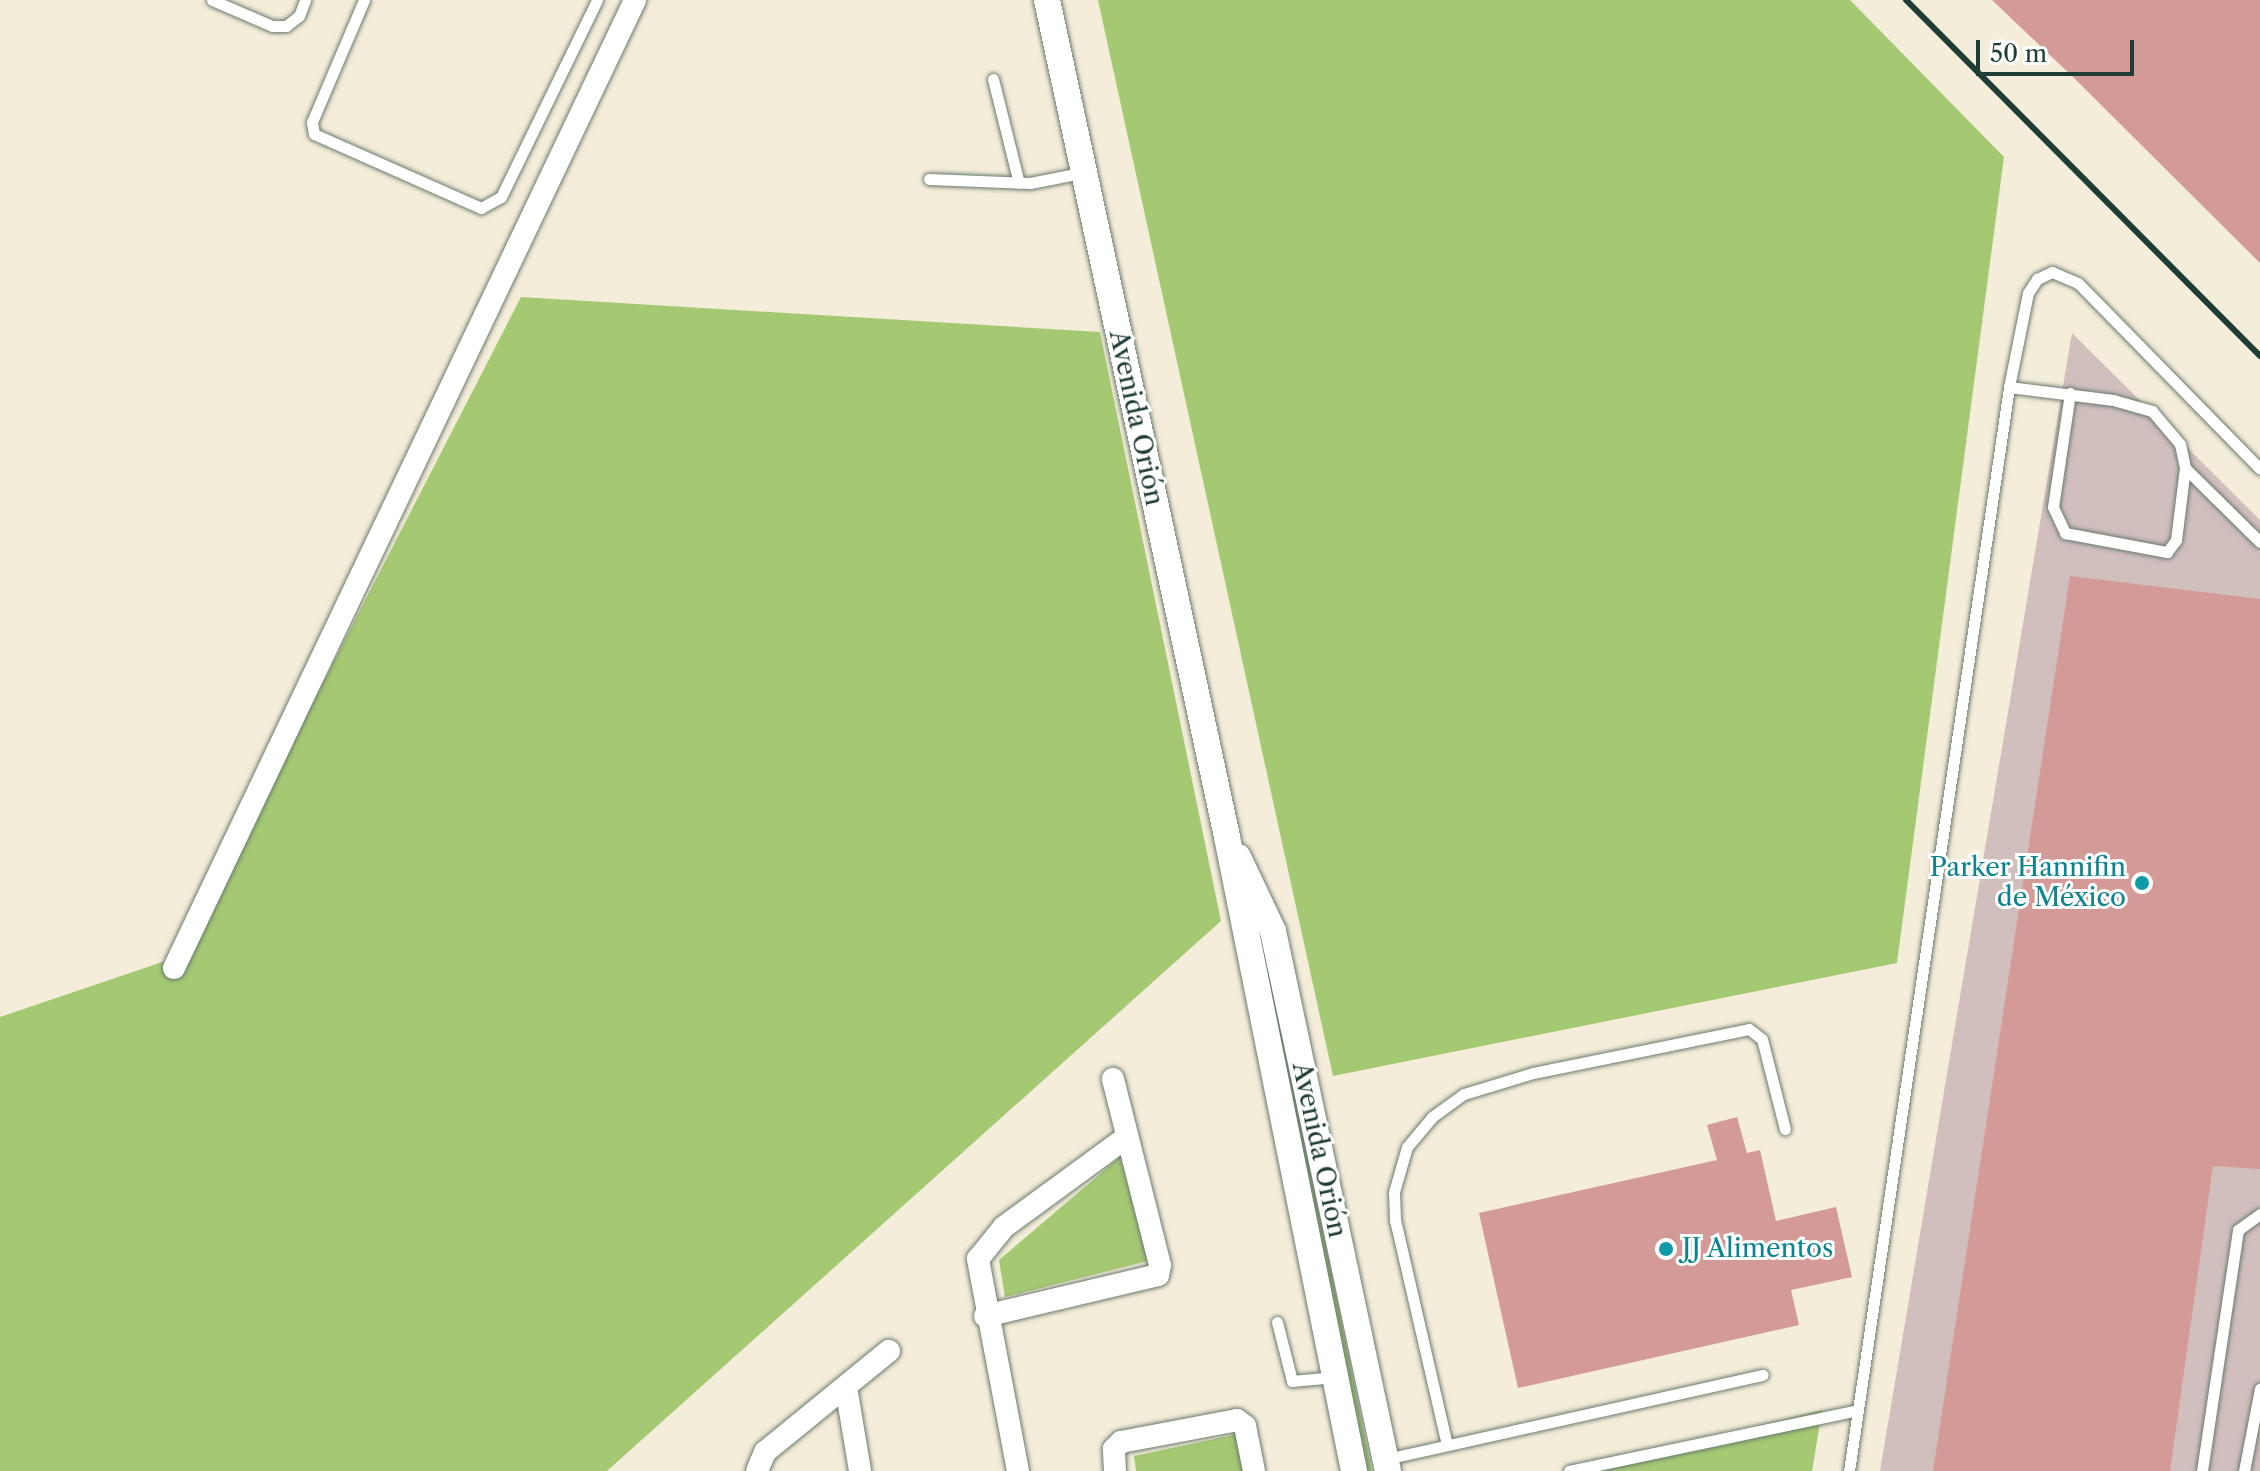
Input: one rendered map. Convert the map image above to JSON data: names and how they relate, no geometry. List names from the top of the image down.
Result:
{
  "streets": {
    "street": ["Avenida Orión"]
  },
  "places": ["Parker Hannifin de México", "JJ Alimentos"],
  "scale_bar": "50 m"
}
